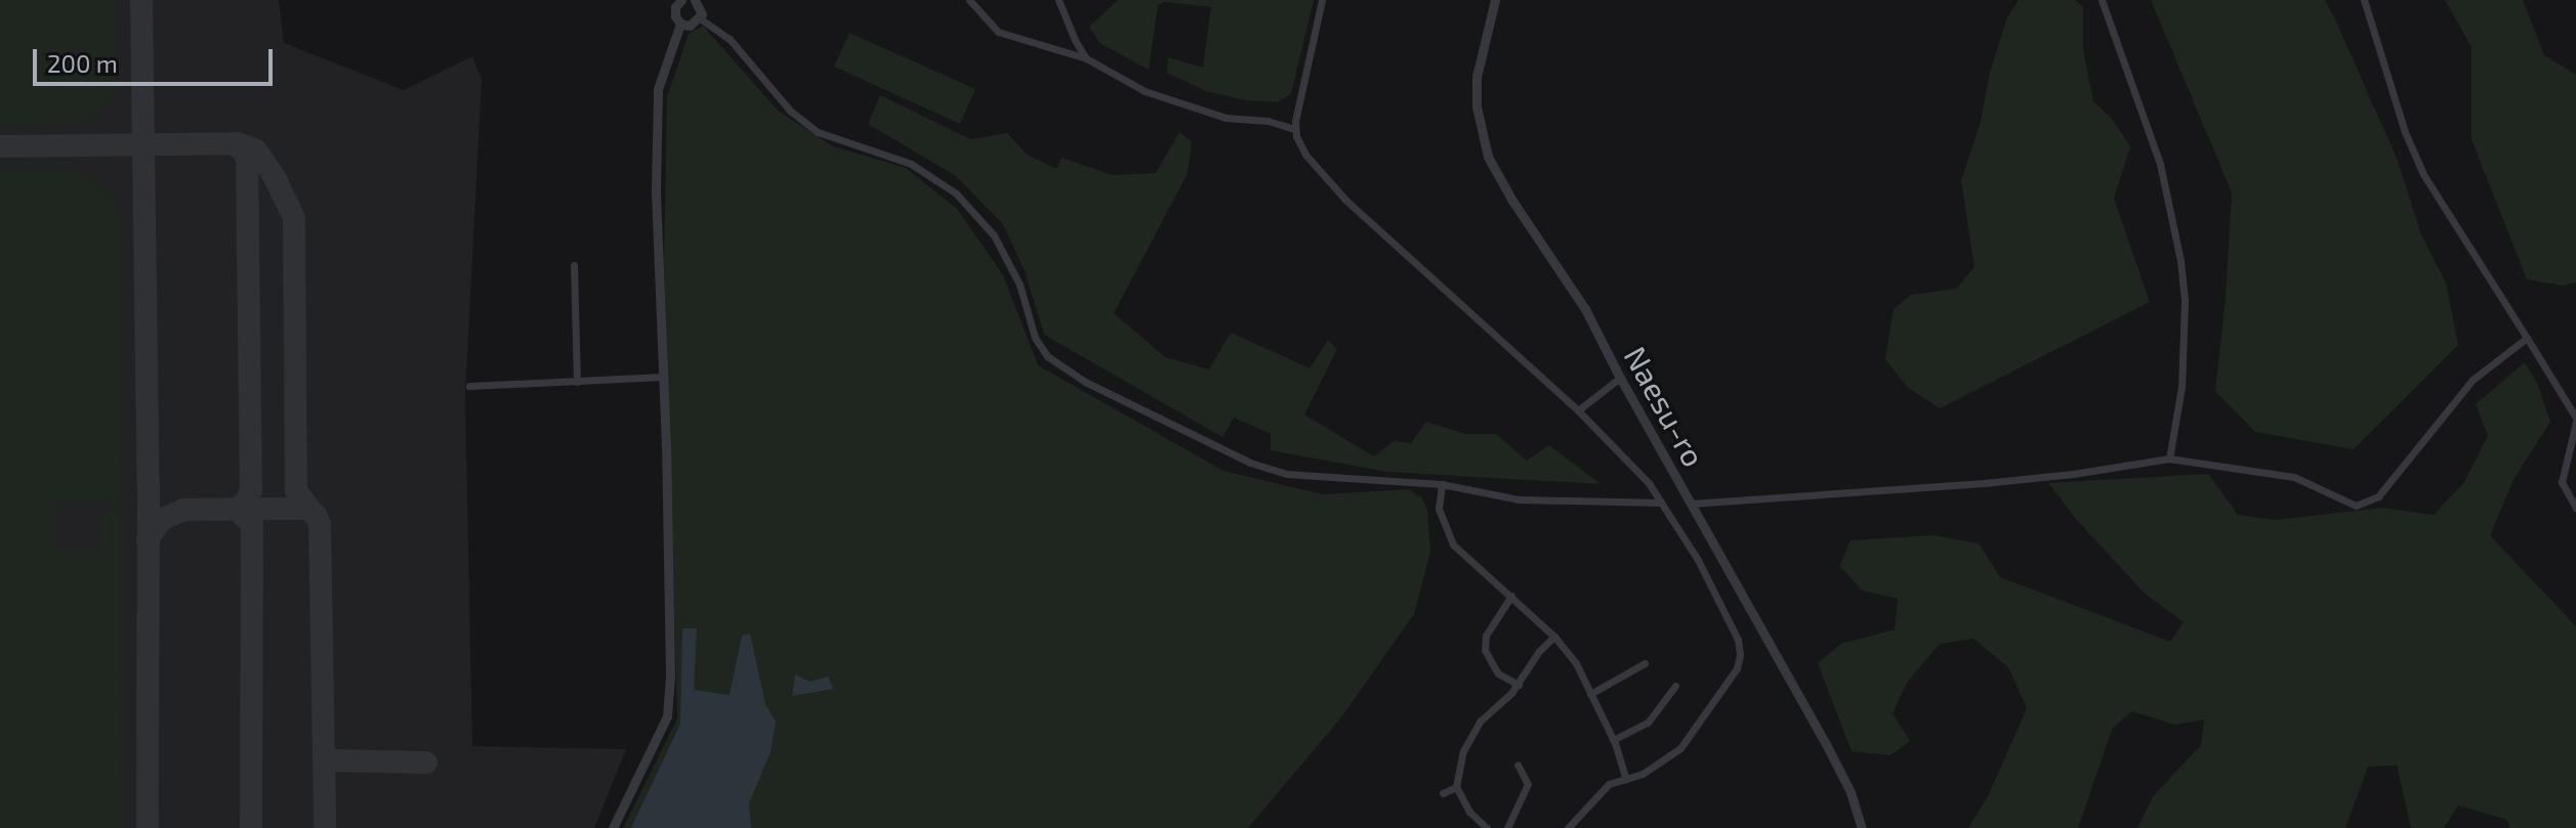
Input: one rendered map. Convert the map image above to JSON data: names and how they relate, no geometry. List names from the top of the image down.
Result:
{
  "streets": {
    "street": ["Naesu-ro"]
  },
  "scale_bar": "200 m"
}
